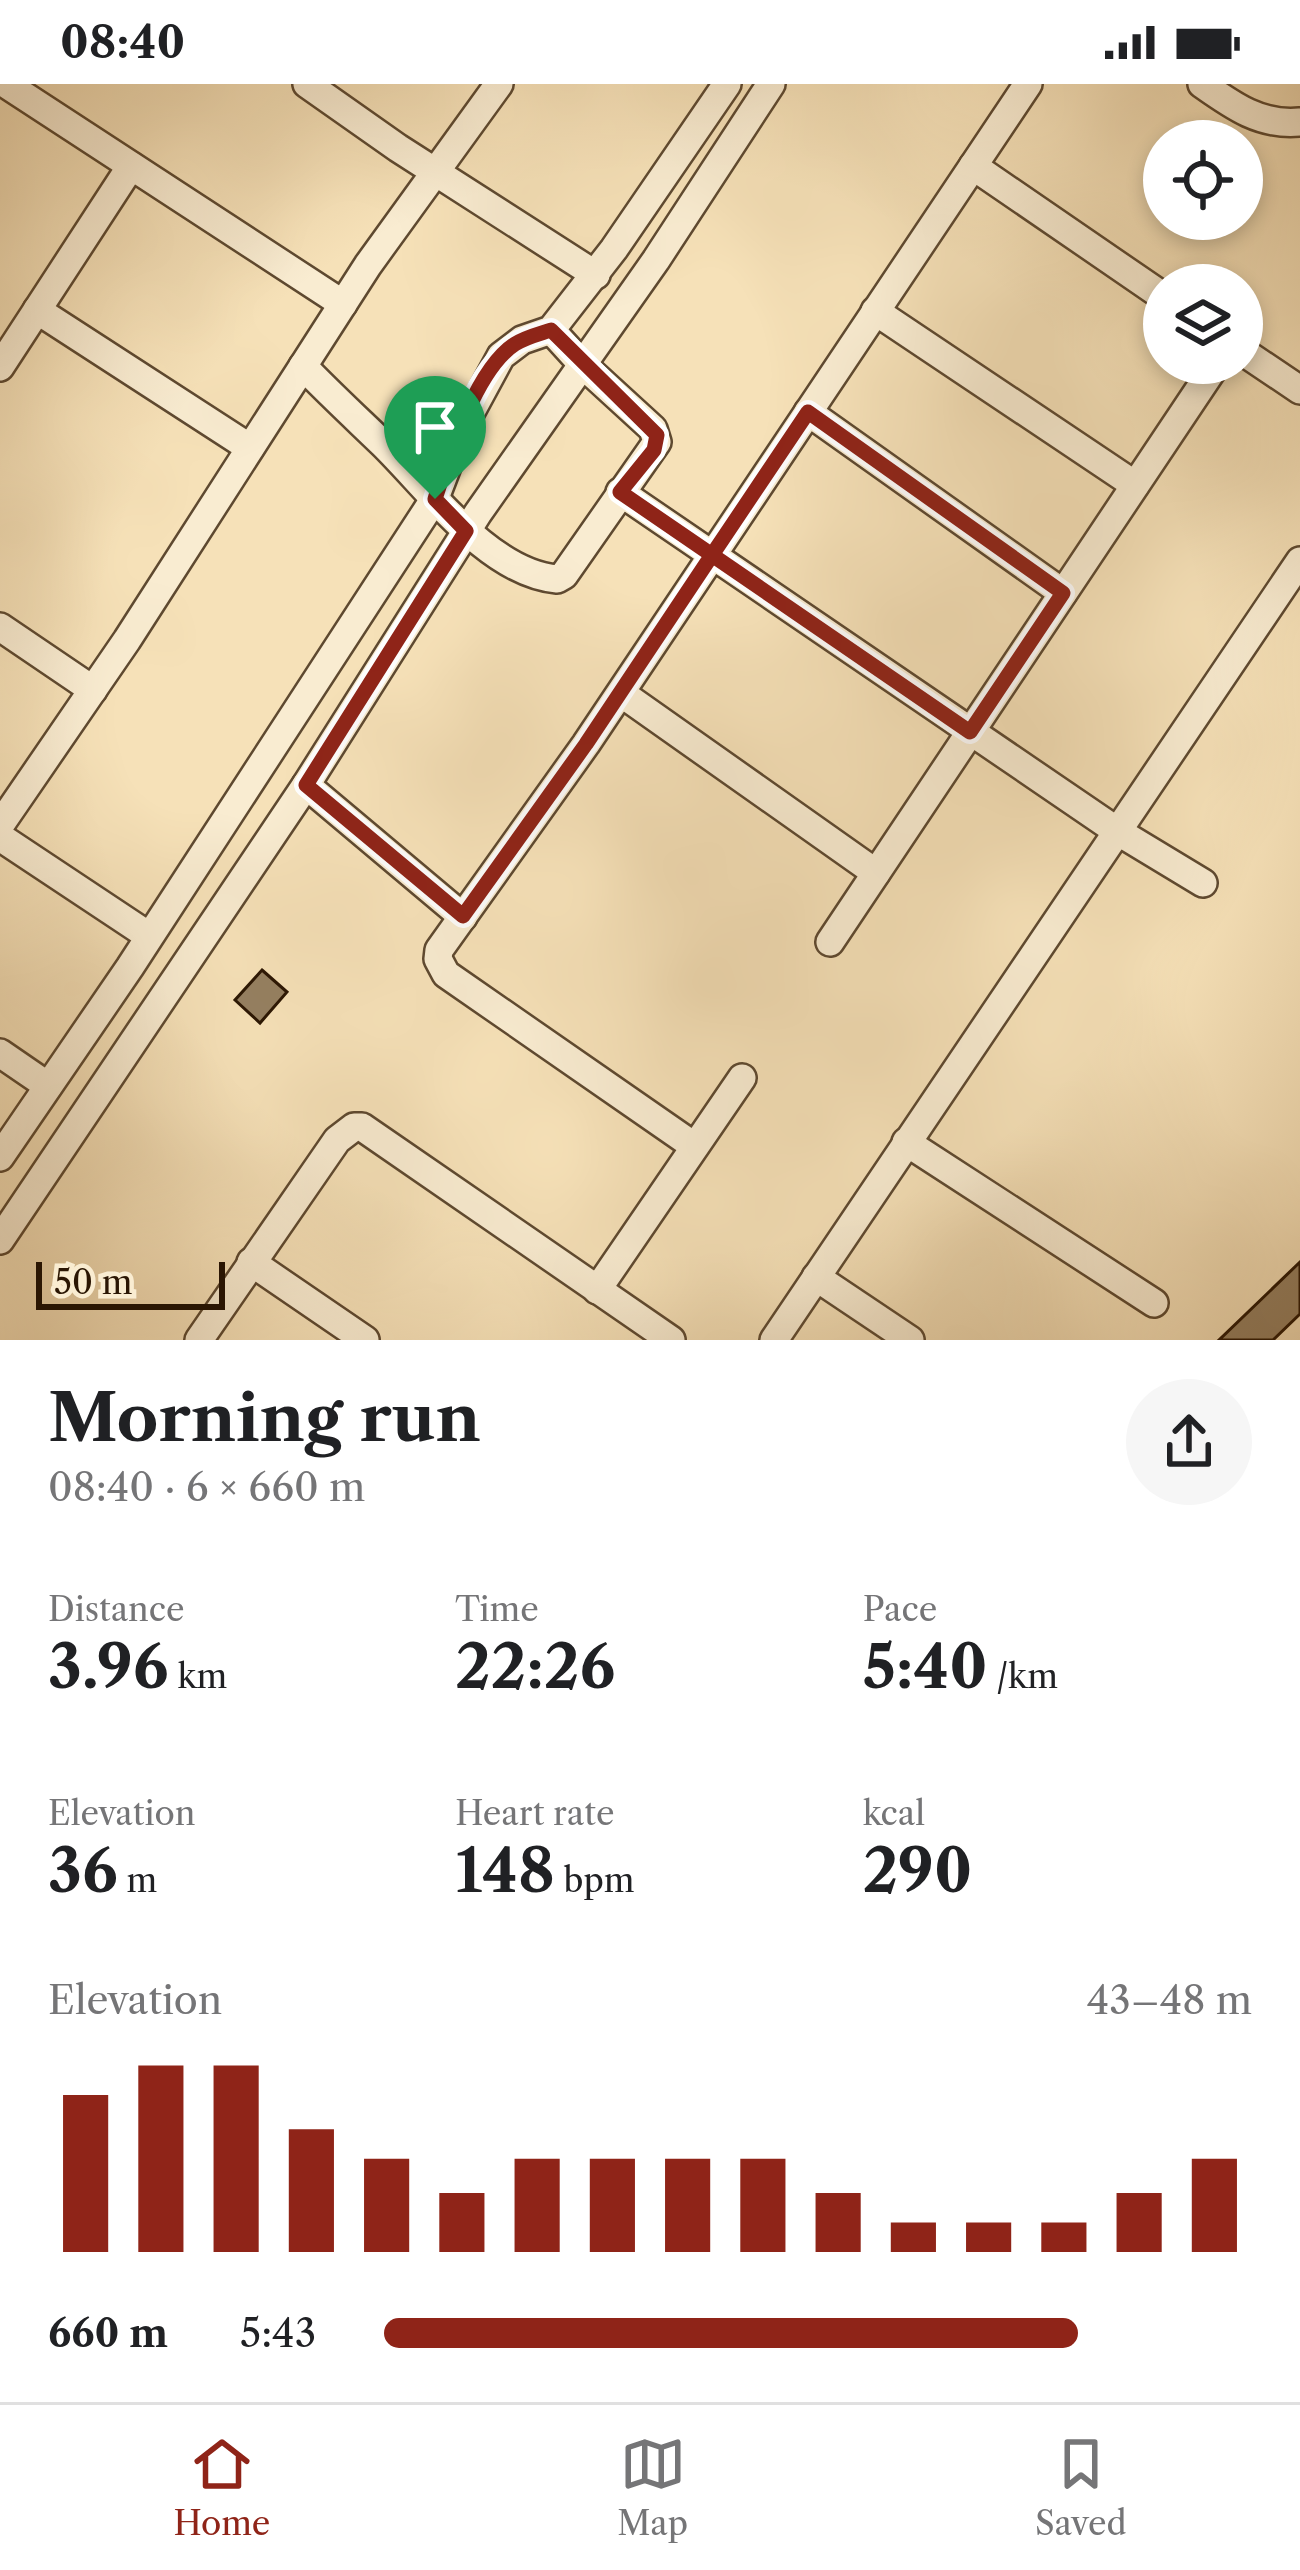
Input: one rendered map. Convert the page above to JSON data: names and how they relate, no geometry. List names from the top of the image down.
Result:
{
  "scale_bar": "50 m",
  "page": {
    "status": "08:40",
    "scale": "50 m",
    "heading": ["Morning run", "08:40 · 6 × 660 m"],
    "stats": [
      ["Distance", "3.96 km"],
      ["Time", "22:26"],
      ["Pace", "5:40 /km"],
      ["Elevation", "36 m"],
      ["Heart rate", "148 bpm"],
      ["kcal", "290"]
    ],
    "chart": ["Elevation", "43–48 m"],
    "list": [
      {
        "name": "660 m",
        "note": "5:43"
      }
    ],
    "tabs": ["Home", "Map", "Saved"]
  }
}
